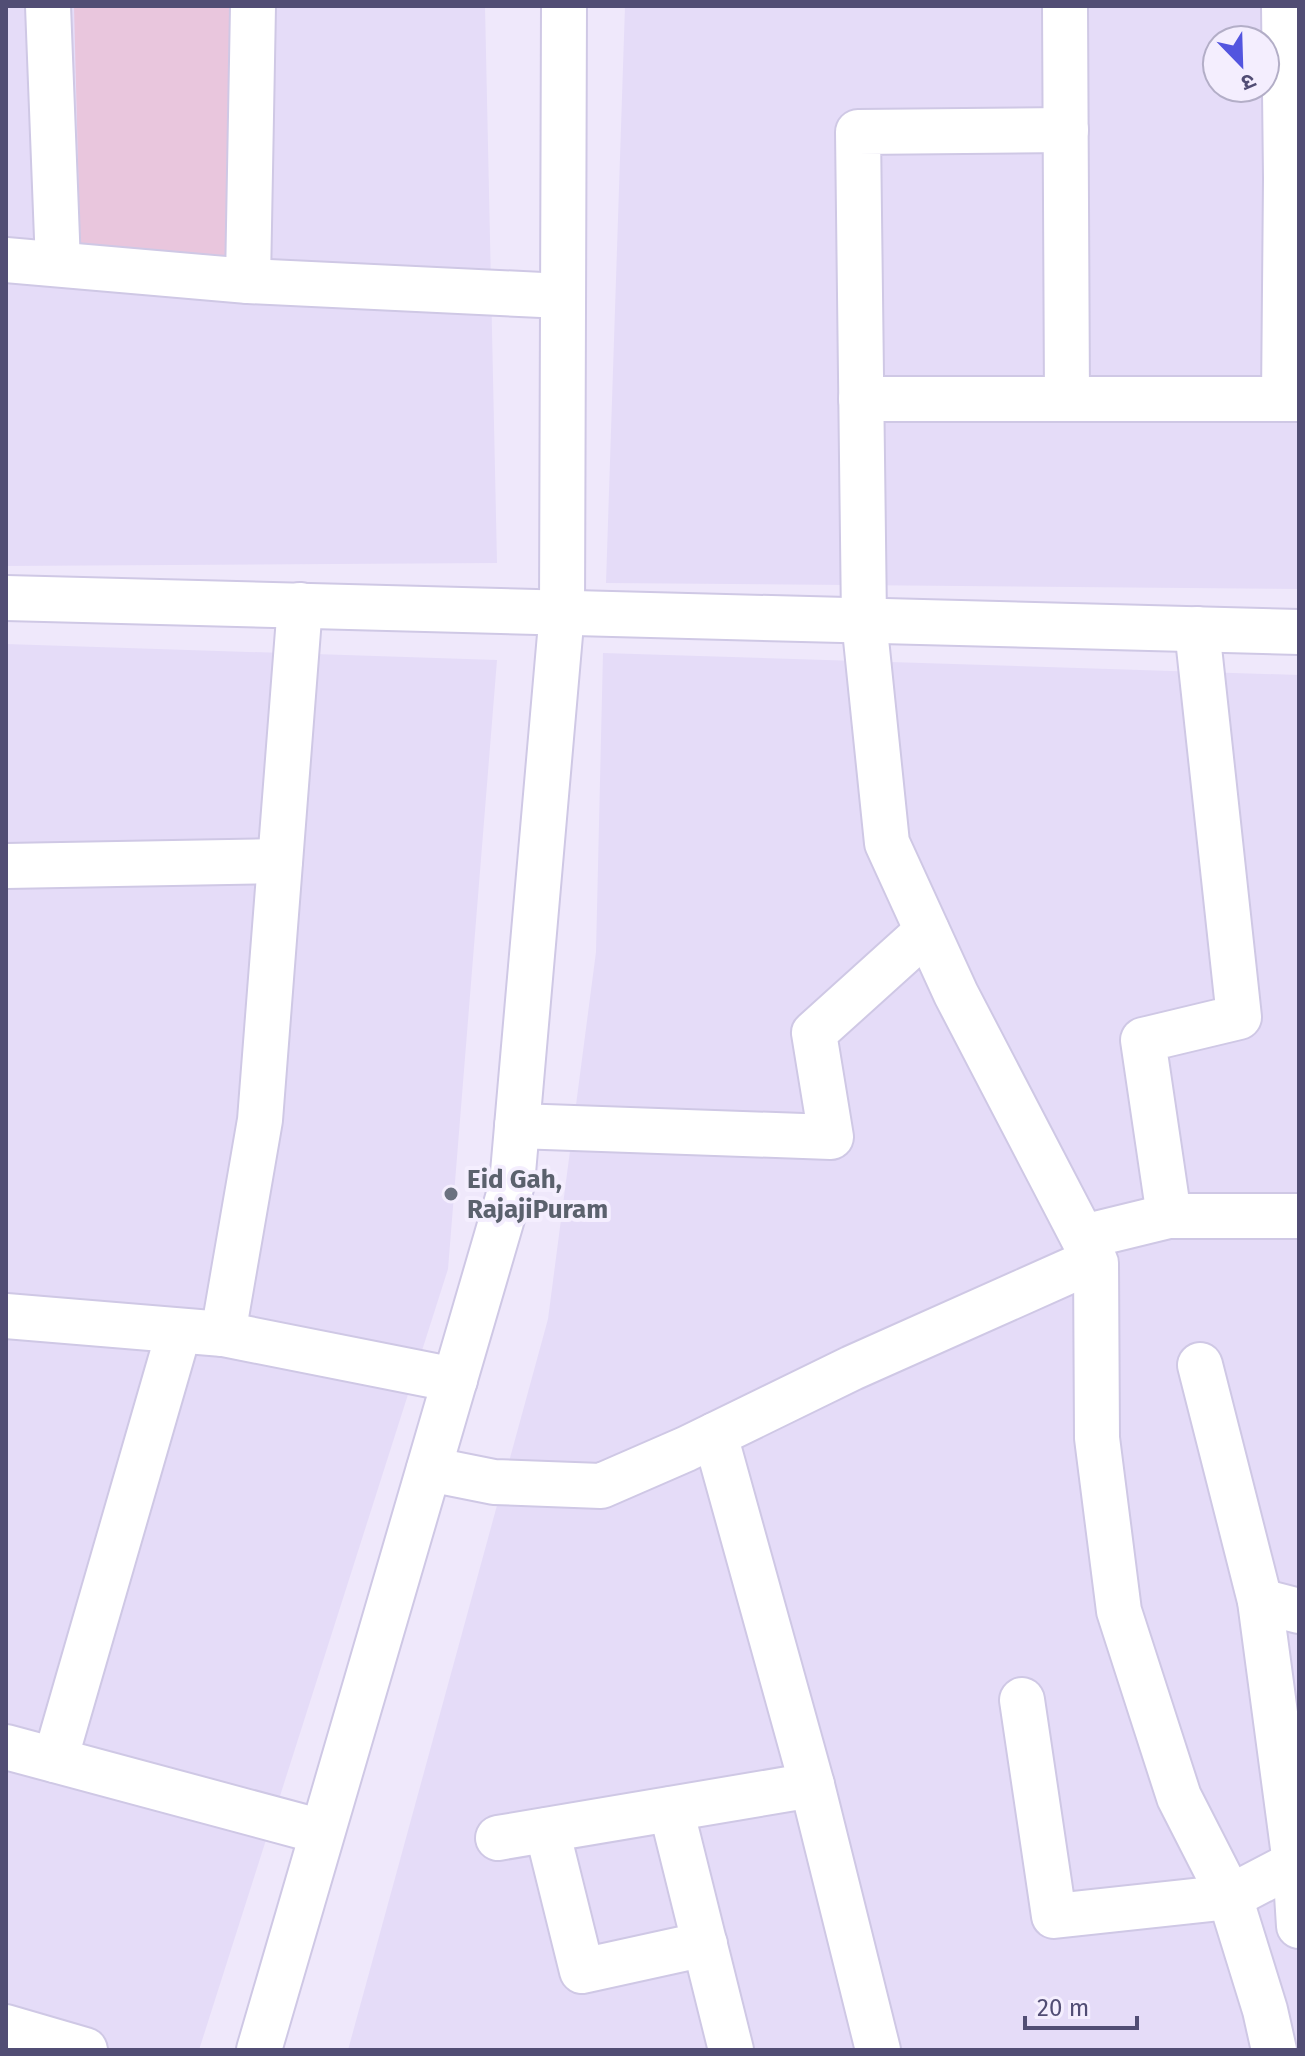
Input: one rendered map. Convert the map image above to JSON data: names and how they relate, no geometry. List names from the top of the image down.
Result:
{
  "places": ["Eid Gah, RajajiPuram"],
  "scale_bar": "20 m",
  "north": "bottom right"
}
